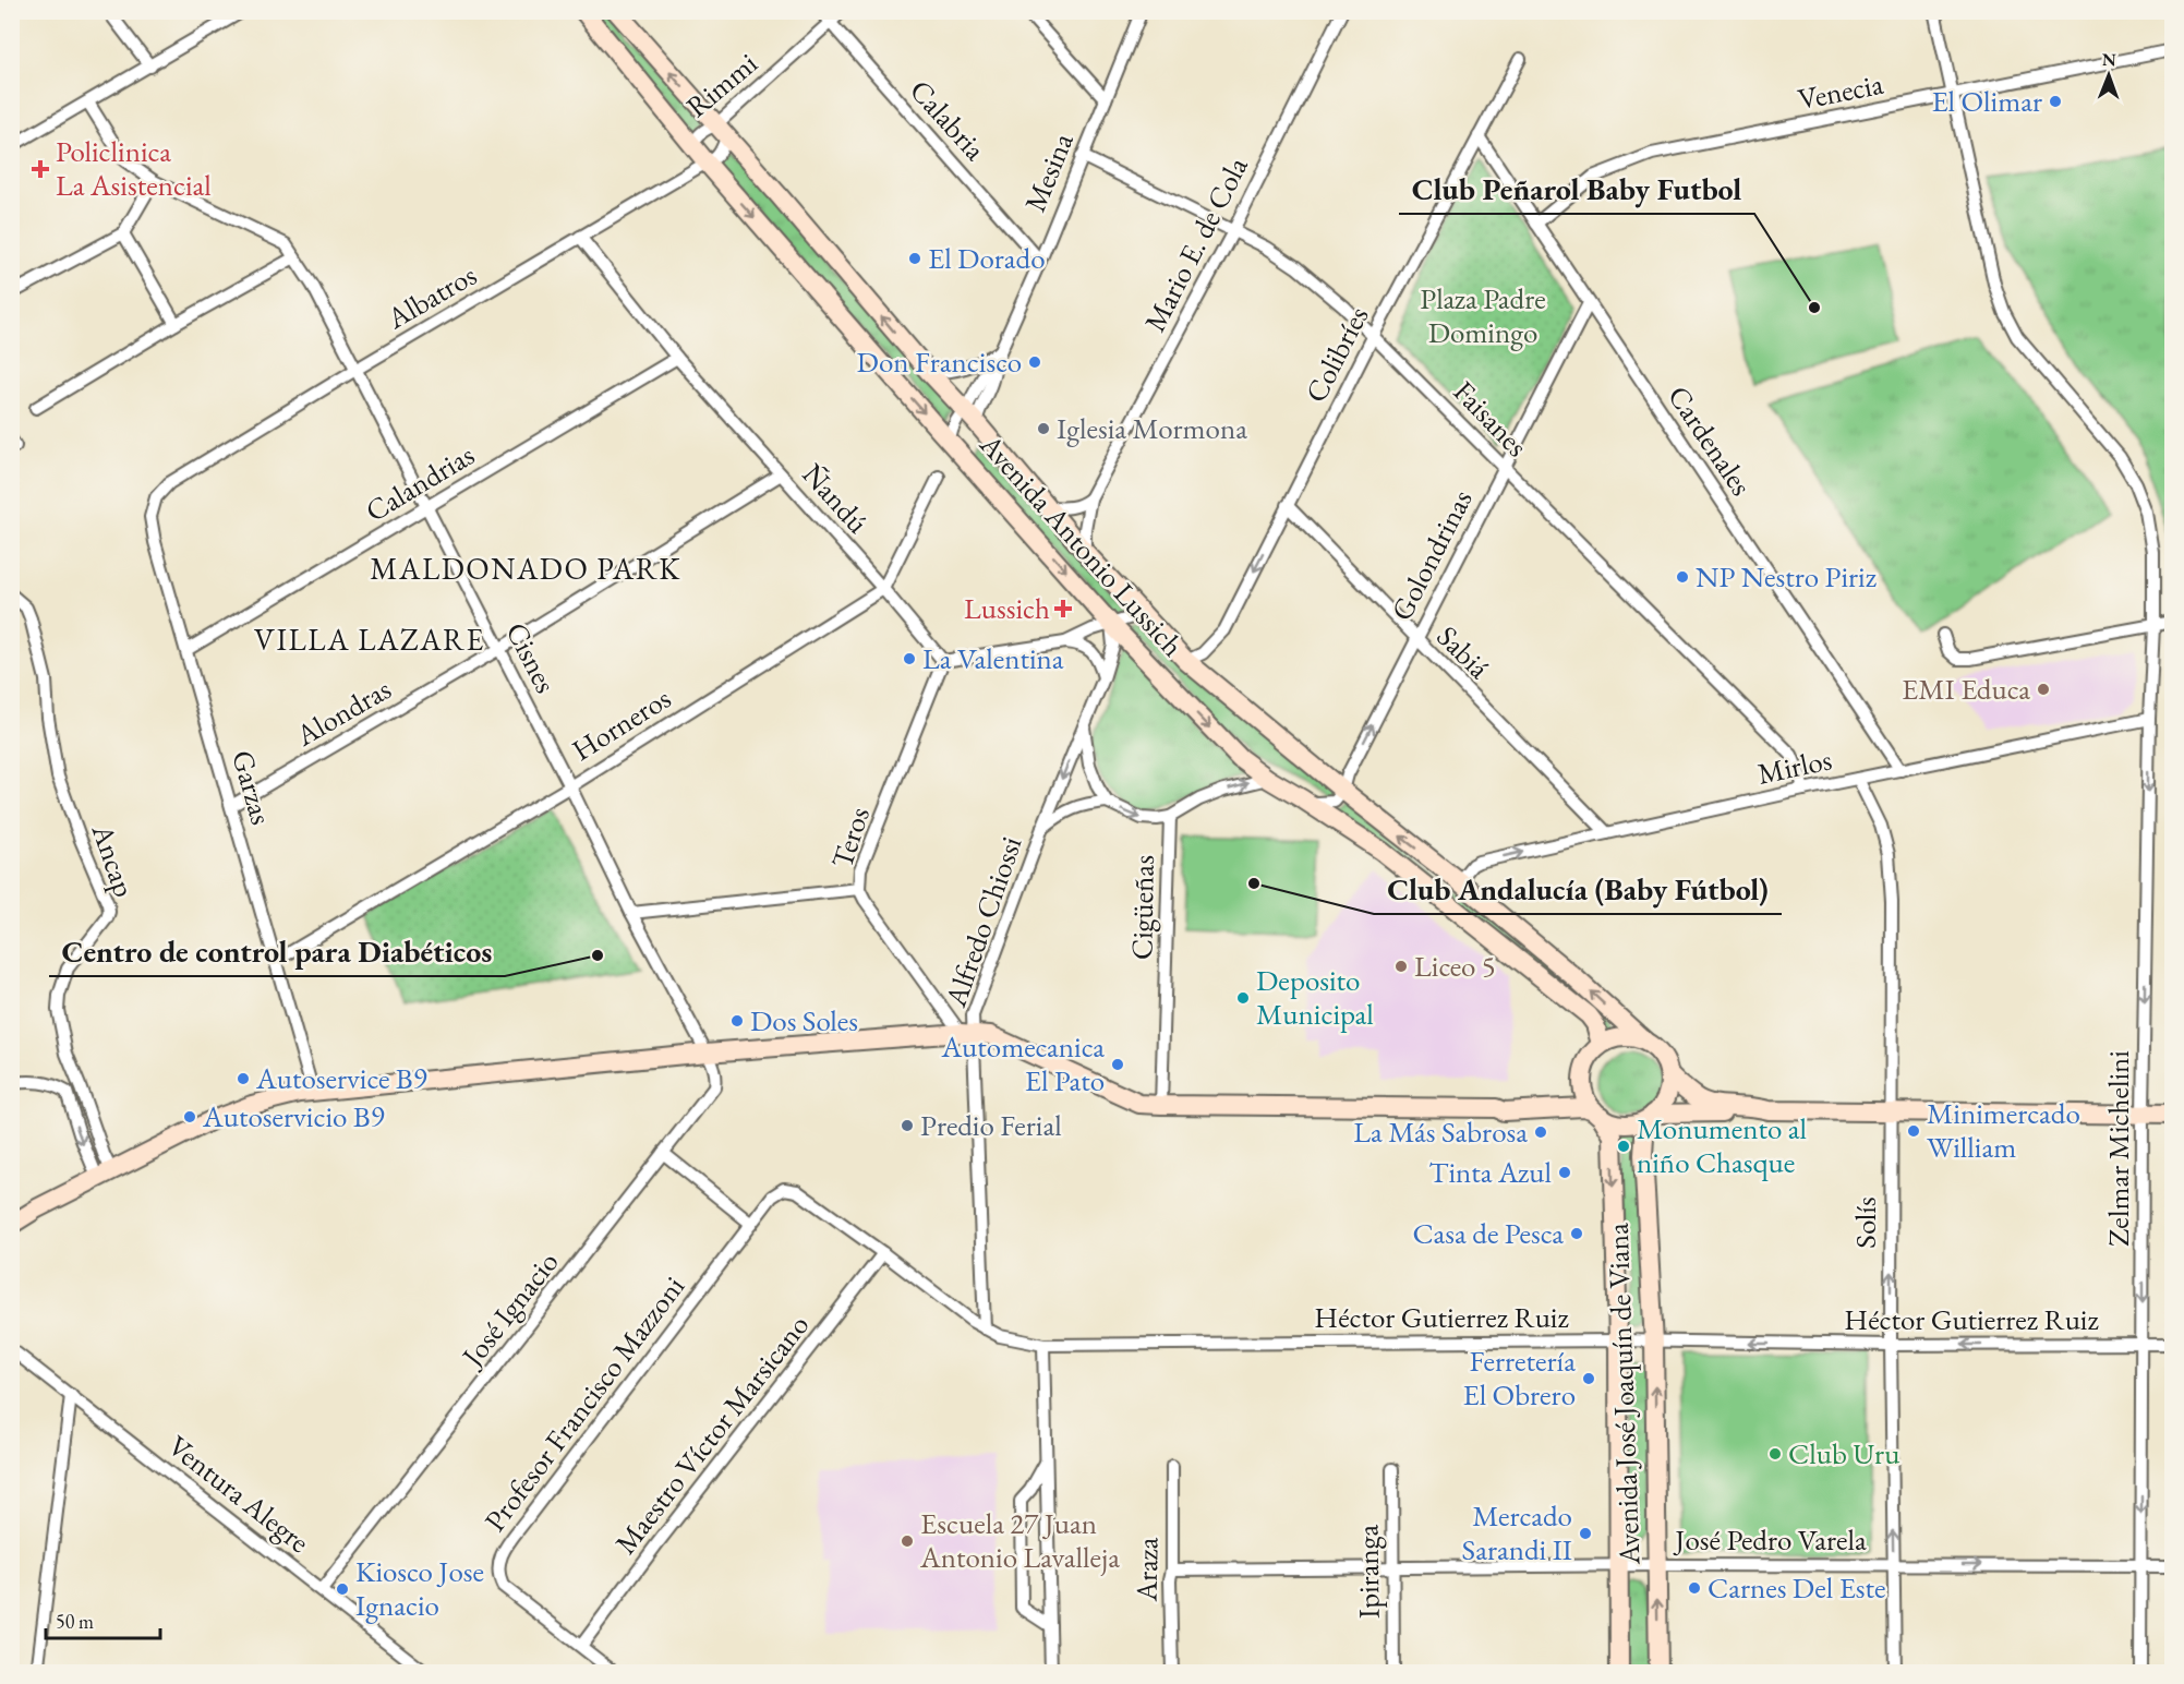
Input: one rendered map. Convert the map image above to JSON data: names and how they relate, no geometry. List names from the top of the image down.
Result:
{
  "streets": {
    "main road": ["Avenida Antonio Lussich", "Avenida José Joaquín de Viana"],
    "street": [
      "Rimmi",
      "Venecia",
      "Calabria",
      "Mesina",
      "Mario E. de Cola",
      "Albatros",
      "Colibríes",
      "Faisanes",
      "Cardenales",
      "Calandrias",
      "Ñandú",
      "Golondrinas",
      "Sabiá",
      "Cisnes",
      "Alondras",
      "Horneros",
      "Mirlos",
      "Garzas",
      "Teros",
      "Ancap",
      "Cigüeñas",
      "Alfredo Chiossi",
      "Zelmar Michelini",
      "Solís",
      "José Ignacio",
      "Héctor Gutierrez Ruiz",
      "Profesor Francisco Mazzoni",
      "Maestro Víctor Marsicano",
      "Ventura Alegre",
      "José Pedro Varela",
      "Araza",
      "Ipiranga"
    ]
  },
  "crossings": [
    ["Rimmi", "Calabria"],
    ["Rimmi", "Albatros"],
    ["Rimmi", "Avenida Antonio Lussich"],
    ["Venecia", "Cardenales"],
    ["Venecia", "Zelmar Michelini"],
    ["Calabria", "Mesina"],
    ["Mesina", "Faisanes"],
    ["Mesina", "Avenida Antonio Lussich"],
    ["Mario E. de Cola", "Faisanes"],
    ["Mario E. de Cola", "Avenida Antonio Lussich"],
    ["Albatros", "Ñandú"],
    ["Albatros", "Avenida Antonio Lussich"],
    ["Albatros", "Cisnes"],
    ["Albatros", "Garzas"],
    ["Colibríes", "Faisanes"],
    ["Colibríes", "Cardenales"],
    ["Colibríes", "Avenida Antonio Lussich"],
    ["Colibríes", "Sabiá"],
    ["Faisanes", "Golondrinas"],
    ["Faisanes", "Mirlos"],
    ["Cardenales", "Golondrinas"],
    ["Cardenales", "Mirlos"],
    ["Calandrias", "Ñandú"],
    ["Calandrias", "Cisnes"],
    ["Calandrias", "Garzas"],
    ["Ñandú", "Alondras"],
    ["Ñandú", "Horneros"],
    ["Ñandú", "Teros"],
    ["Avenida Antonio Lussich", "Golondrinas"],
    ["Avenida Antonio Lussich", "Mirlos"],
    ["Avenida Antonio Lussich", "Cigüeñas"],
    ["Avenida Antonio Lussich", "Alfredo Chiossi"],
    ["Avenida Antonio Lussich", "Avenida José Joaquín de Viana"],
    ["Golondrinas", "Sabiá"],
    ["Sabiá", "Mirlos"],
    ["Cisnes", "Alondras"],
    ["Cisnes", "Horneros"],
    ["Cisnes", "Teros"],
    ["Cisnes", "José Ignacio"],
    ["Alondras", "Garzas"],
    ["Horneros", "Garzas"],
    ["Mirlos", "Zelmar Michelini"],
    ["Mirlos", "Solís"],
    ["Alfredo Chiossi", "Héctor Gutierrez Ruiz"],
    ["Zelmar Michelini", "Héctor Gutierrez Ruiz"],
    ["Zelmar Michelini", "José Pedro Varela"],
    ["Solís", "Héctor Gutierrez Ruiz"],
    ["Solís", "José Pedro Varela"],
    ["José Ignacio", "Ventura Alegre"],
    ["Héctor Gutierrez Ruiz", "Avenida José Joaquín de Viana"],
    ["Héctor Gutierrez Ruiz", "Profesor Francisco Mazzoni"],
    ["Héctor Gutierrez Ruiz", "Maestro Víctor Marsicano"],
    ["Avenida José Joaquín de Viana", "José Pedro Varela"],
    ["Profesor Francisco Mazzoni", "Maestro Víctor Marsicano"],
    ["José Pedro Varela", "Araza"],
    ["José Pedro Varela", "Ipiranga"]
  ],
  "one_way": ["Zelmar Michelini", "Solís"],
  "districts": ["MALDONADO PARK", "VILLA LAZARE"],
  "parks": ["Plaza Padre Domingo"],
  "places": {
    "other": [
      "El Olimar",
      "El Dorado",
      "Club Peñarol Baby Futbol",
      "Don Francisco",
      "Iglesia Mormona",
      "NP Nestro Piriz",
      "La Valentina",
      "EMI Educa",
      "Club Andalucía (Baby Fútbol)",
      "Centro de control para Diabéticos",
      "Liceo 5",
      "Deposito Municipal",
      "Dos Soles",
      "Automecanica El Pato",
      "Autoservice B9",
      "Autoservicio B9",
      "Predio Ferial",
      "Minimercado William",
      "La Más Sabrosa",
      "Monumento al niño Chasque",
      "Tinta Azul",
      "Casa de Pesca",
      "Ferretería El Obrero",
      "Club Uru",
      "Mercado Sarandi II",
      "Escuela 27 Juan Antonio Lavalleja",
      "Carnes Del Este",
      "Kiosco Jose Ignacio"
    ],
    "health": ["Policlinica La Asistencial", "Lussich"]
  },
  "scale_bar": "50 m",
  "north": "top"
}
